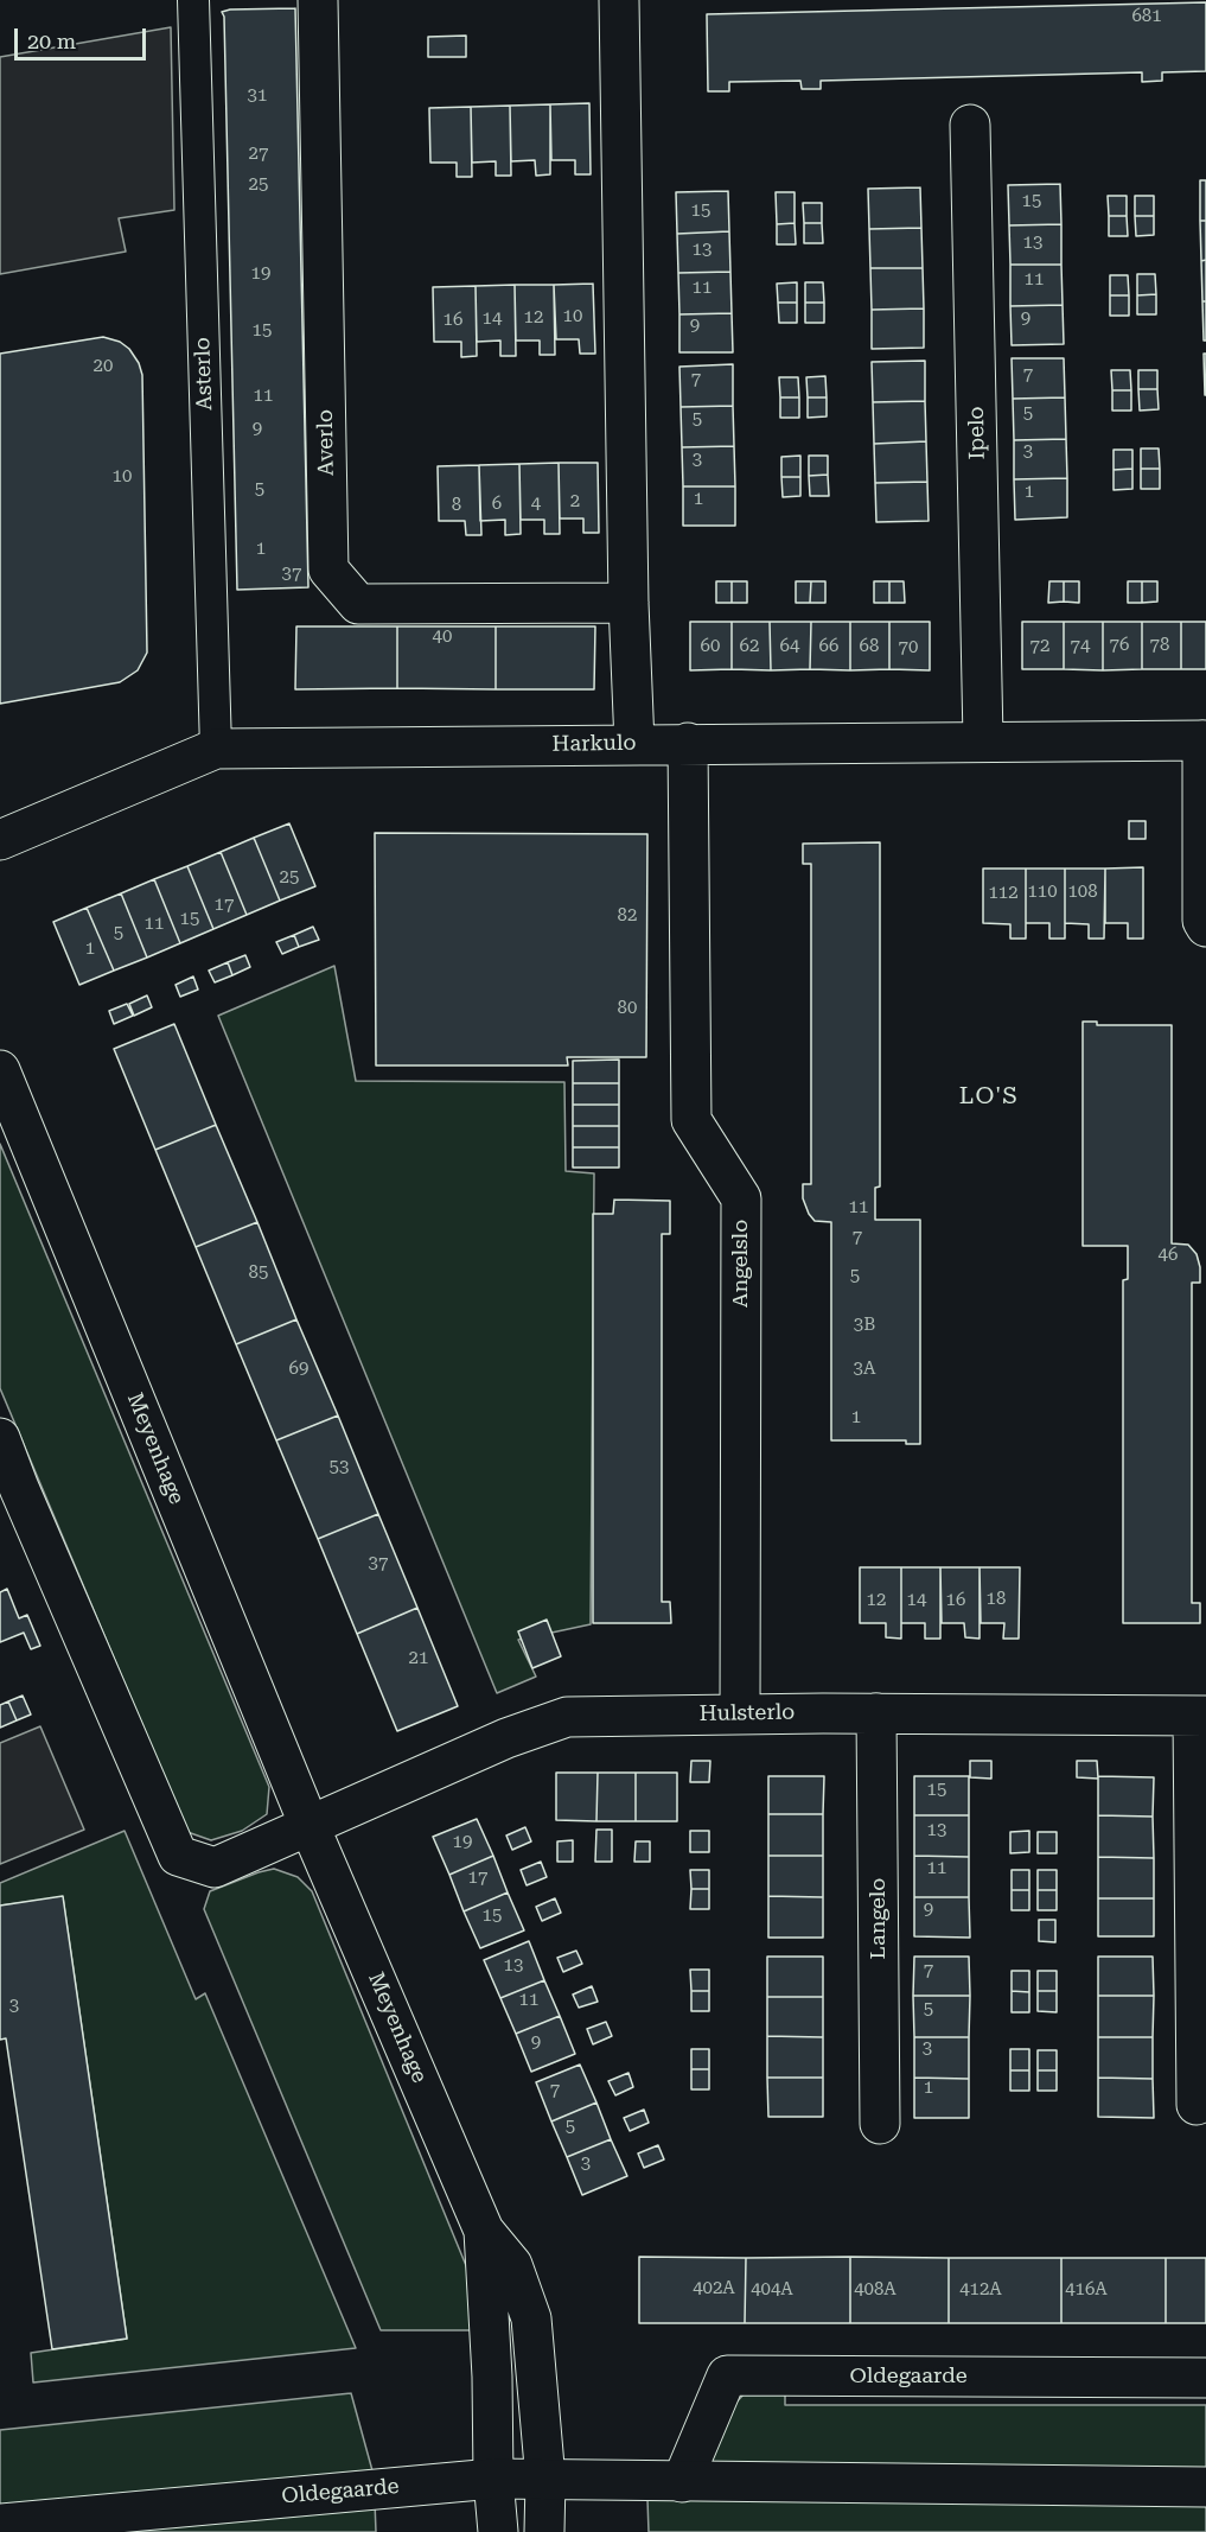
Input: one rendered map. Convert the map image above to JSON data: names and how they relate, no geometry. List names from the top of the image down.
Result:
{
  "streets": {
    "street": [
      "Asterlo",
      "Ipelo",
      "Averlo",
      "Harkulo",
      "Angelslo",
      "Meyenhage",
      "Hulsterlo",
      "Langelo",
      "Oldegaarde"
    ]
  },
  "crossings": [
    ["Asterlo", "Harkulo"],
    ["Ipelo", "Harkulo"],
    ["Harkulo", "Angelslo"],
    ["Angelslo", "Hulsterlo"],
    ["Meyenhage", "Hulsterlo"],
    ["Meyenhage", "Oldegaarde"],
    ["Hulsterlo", "Langelo"]
  ],
  "districts": ["LO'S"],
  "house_numbers": [
    "681",
    "31",
    "27",
    "25",
    "15",
    "15",
    "13",
    "13",
    "19",
    "11",
    "11",
    "10",
    "12",
    "14",
    "9",
    "16",
    "9",
    "15",
    "20",
    "7",
    "7",
    "11",
    "5",
    "5",
    "9",
    "3",
    "3",
    "10",
    "5",
    "1",
    "1",
    "2",
    "6",
    "4",
    "8",
    "1",
    "37",
    "40",
    "76",
    "78",
    "60",
    "62",
    "64",
    "66",
    "68",
    "72",
    "74",
    "70",
    "25",
    "110",
    "108",
    "112",
    "17",
    "82",
    "15",
    "11",
    "5",
    "1",
    "80",
    "11",
    "7",
    "46",
    "85",
    "5",
    "3B",
    "69",
    "3A",
    "1",
    "53",
    "37",
    "18",
    "12",
    "14",
    "16",
    "21",
    "15",
    "13",
    "19",
    "11",
    "17",
    "9",
    "15",
    "13",
    "7",
    "11",
    "3",
    "5",
    "9",
    "3",
    "1",
    "7",
    "5",
    "3",
    "402A",
    "404A",
    "408A",
    "412A",
    "416A"
  ],
  "scale_bar": "20 m"
}
